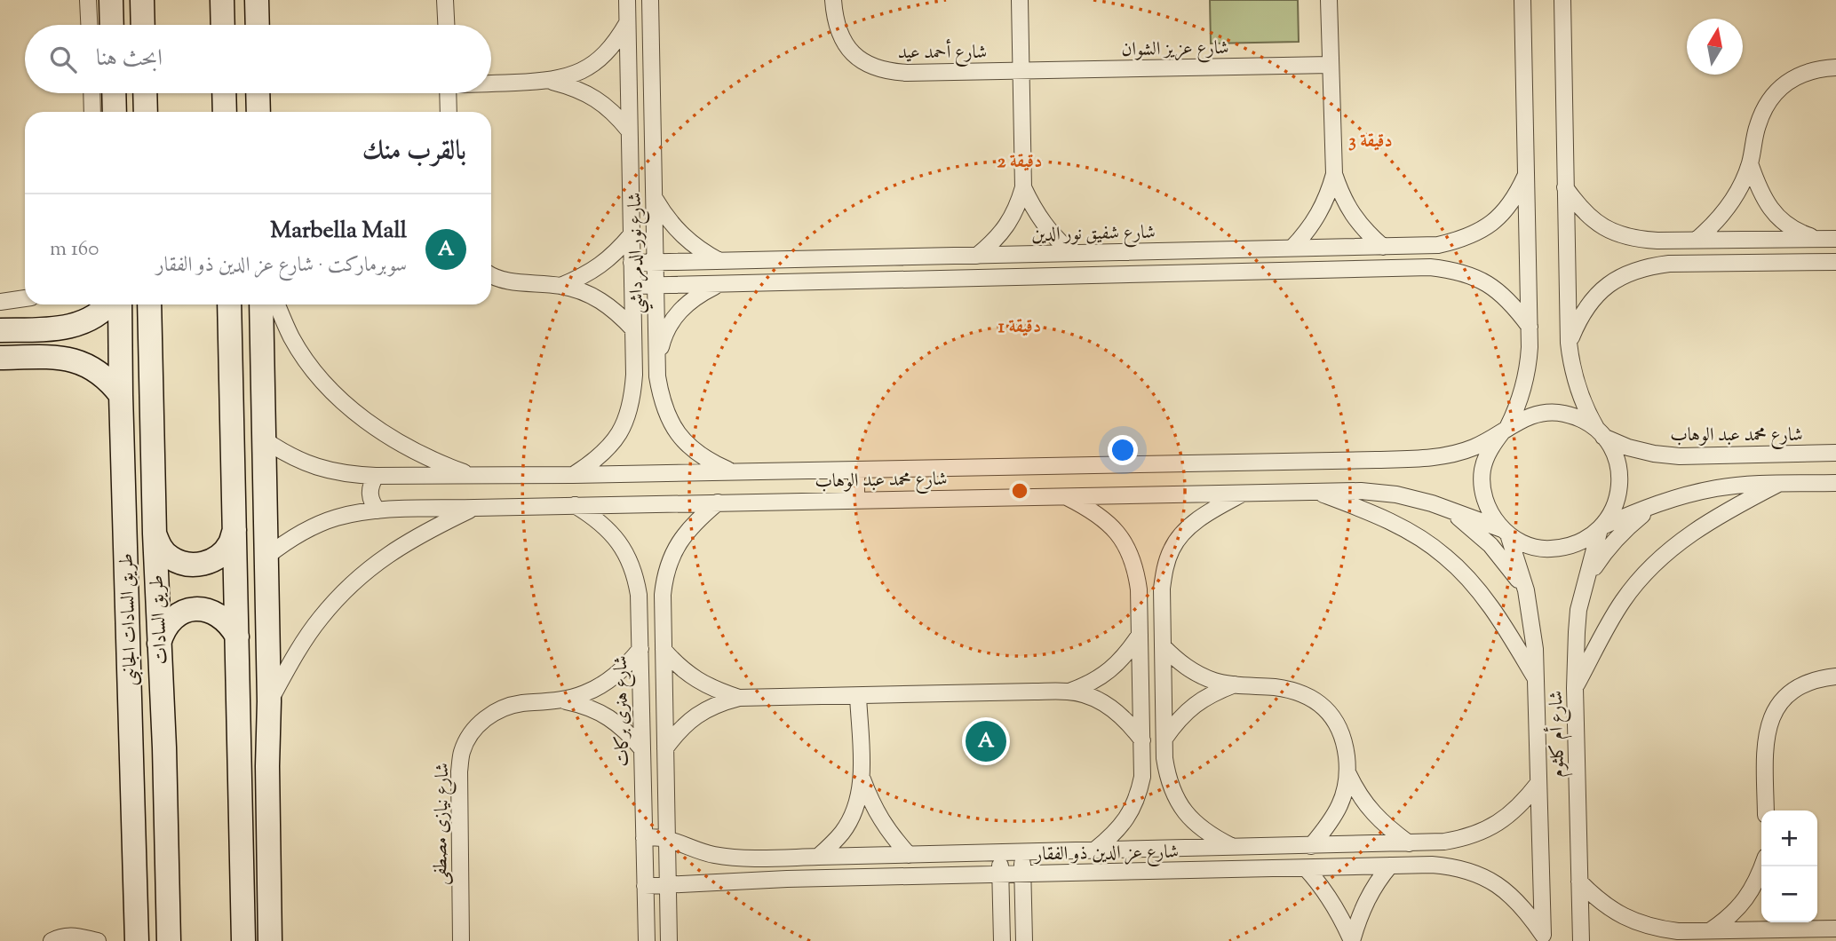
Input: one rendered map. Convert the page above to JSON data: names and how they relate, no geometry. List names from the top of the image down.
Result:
{
  "streets": {
    "main road": ["طريق السادات الجانبى", "طريق السادات"],
    "street": [
      "شارع عزيز الشوان",
      "شارع أحمد عيد",
      "شارع شفيق نور الدين",
      "شارع نور الدمرداشي",
      "شارع محمد عبد الوهاب",
      "شارع هنرى بركات",
      "شارع أم كلثوم",
      "شارع نيازى مصطفى",
      "شارع عز الدين ذو الفقار"
    ]
  },
  "crossings": [
    ["شارع عزيز الشوان", "شارع أحمد عيد"],
    ["شارع شفيق نور الدين", "شارع نور الدمرداشي"],
    ["شارع نور الدمرداشي", "شارع محمد عبد الوهاب"],
    ["شارع محمد عبد الوهاب", "شارع هنرى بركات"],
    ["شارع محمد عبد الوهاب", "شارع أم كلثوم"],
    ["شارع هنرى بركات", "شارع نيازى مصطفى"],
    ["شارع هنرى بركات", "شارع عز الدين ذو الفقار"],
    ["شارع أم كلثوم", "شارع عز الدين ذو الفقار"]
  ],
  "north": "top",
  "page": {
    "search": "ابحث هنا",
    "heading": "بالقرب منك",
    "list": [
      {
        "mark": "A",
        "name": "Marbella Mall",
        "note": "سوبرماركت · شارع عز الدين ذو الفقار",
        "value": "160 m"
      }
    ],
    "pins": "A",
    "map_buttons": ["+", "−"]
  },
  "rings": ["3 دقيقة", "2 دقيقة", "1 دقيقة"]
}
